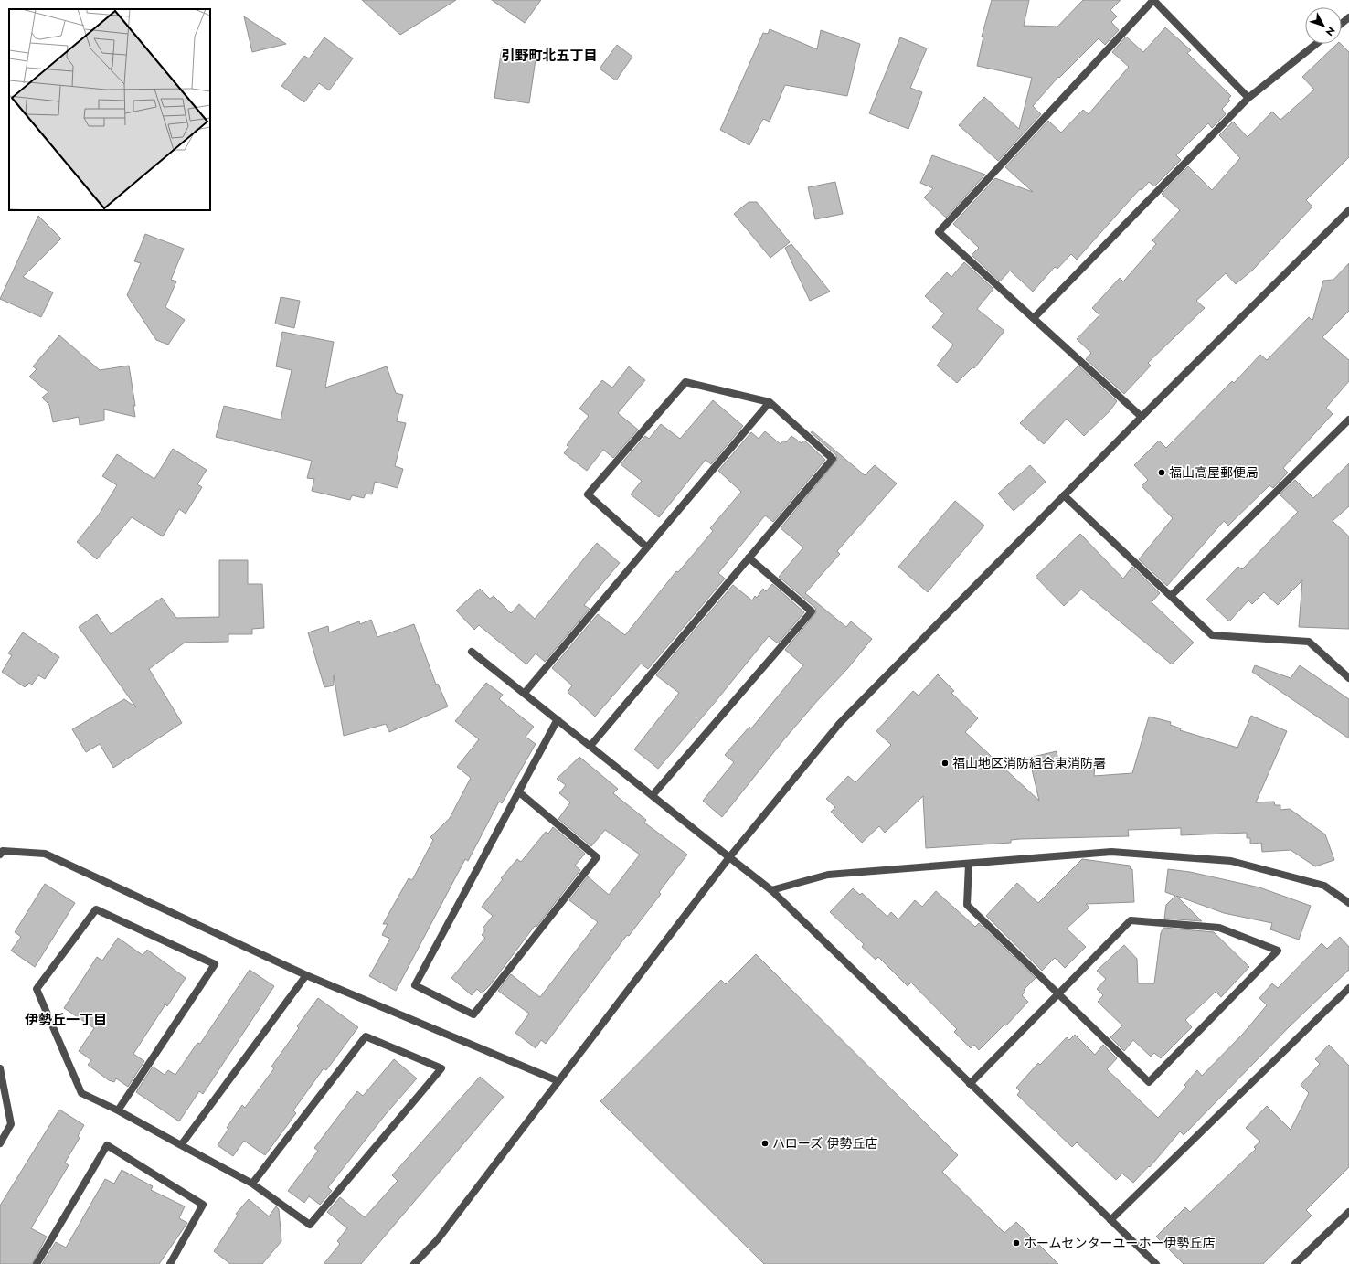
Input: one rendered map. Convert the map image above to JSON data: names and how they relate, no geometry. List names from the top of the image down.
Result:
{
  "districts": ["引野町北五丁目", "伊勢丘一丁目"],
  "places": [
    "福山高屋郵便局",
    "福山地区消防組合東消防署",
    "ハローズ 伊勢丘店",
    "ホームセンターユーホー伊勢丘店"
  ],
  "north": "bottom right"
}
